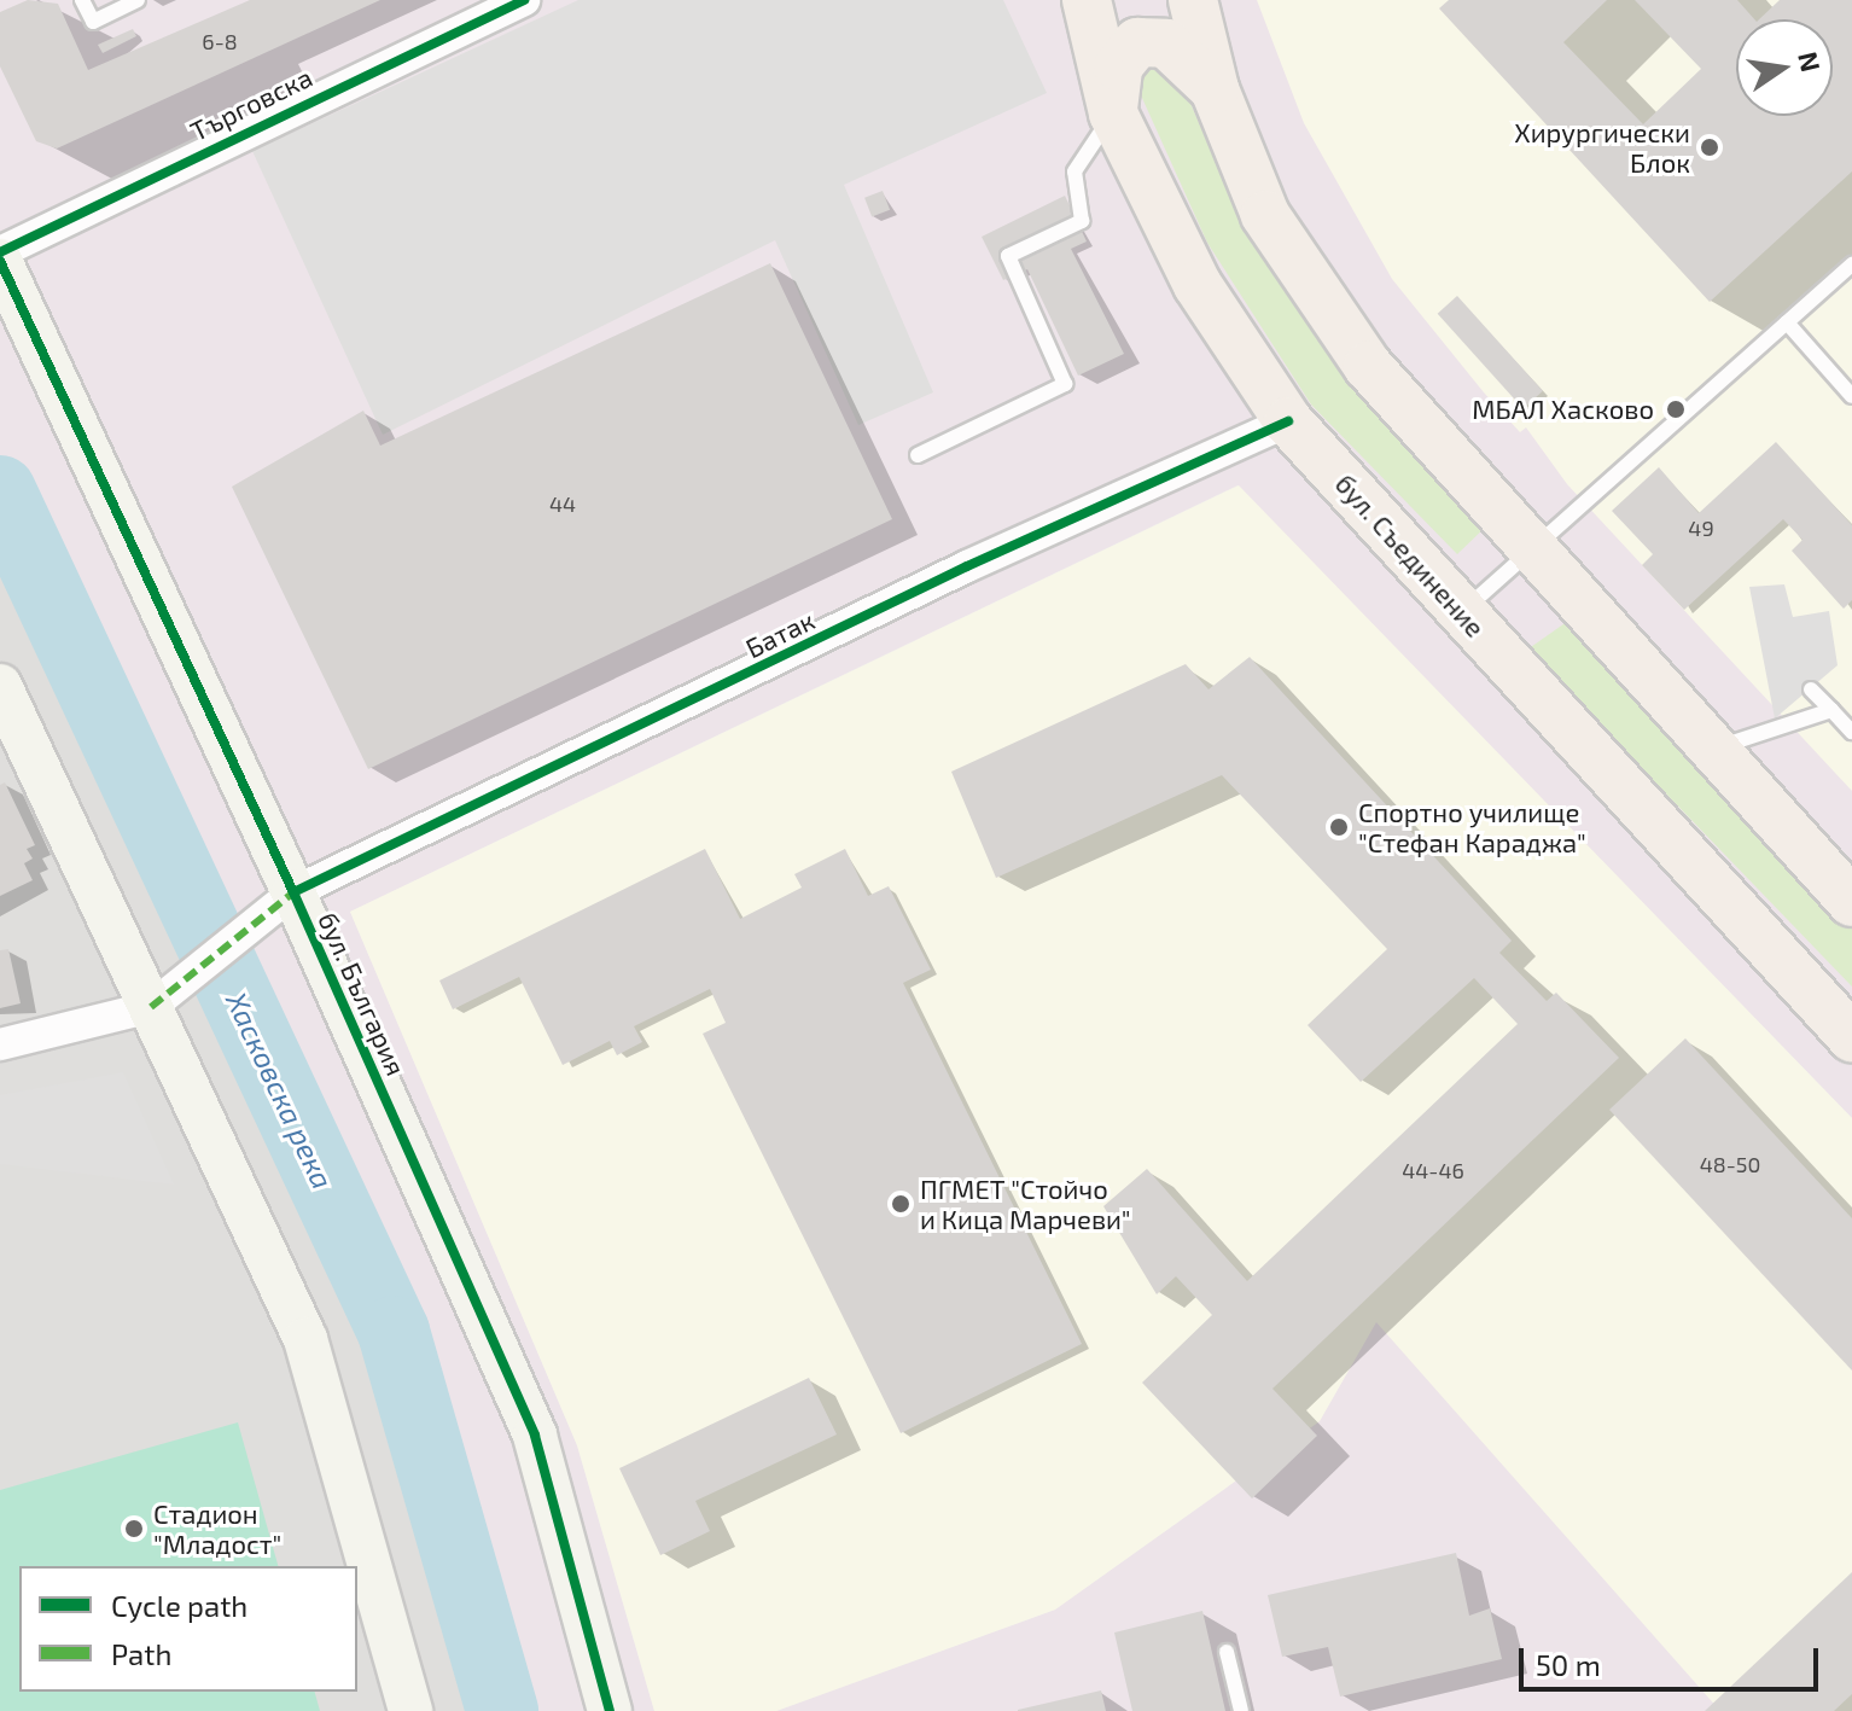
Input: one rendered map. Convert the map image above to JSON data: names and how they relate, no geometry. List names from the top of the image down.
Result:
{
  "streets": {
    "main road": ["бул. Съединение"],
    "street": ["Търговска", "Батак", "бул. България"]
  },
  "crossings": [
    ["бул. Съединение", "Батак"],
    ["Батак", "бул. България"]
  ],
  "water": ["Хасковска река"],
  "places": [
    "Хирургически Блок",
    "МБАЛ Хасково",
    "Спортно училище \"Стефан Караджа\"",
    "ПГМЕТ \"Стойчо и Кица Марчеви\"",
    "Стадион \"Младост\""
  ],
  "house_numbers": [
    "6-8",
    "44",
    "49",
    "48-50",
    "44-46"
  ],
  "legend": ["Cycle path", "Path"],
  "scale_bar": "50 m",
  "north": "right"
}
